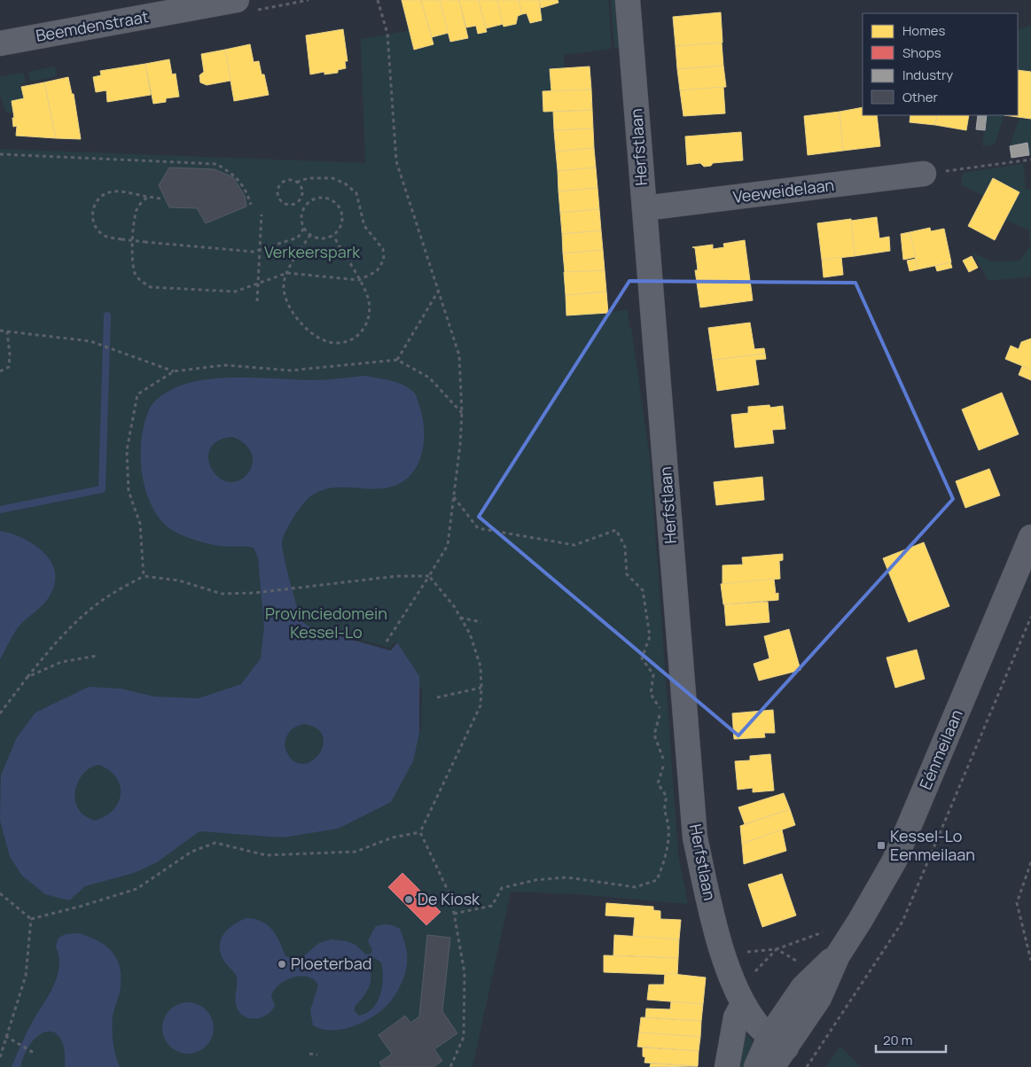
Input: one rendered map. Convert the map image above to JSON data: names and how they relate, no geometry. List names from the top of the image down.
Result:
{
  "streets": {
    "street": [
      "Beemdenstraat",
      "Herfstlaan",
      "Veeweidelaan",
      "Eénmeilaan"
    ]
  },
  "crossings": [
    ["Herfstlaan", "Veeweidelaan"],
    ["Herfstlaan", "Eénmeilaan"]
  ],
  "parks": ["Verkeerspark", "Provinciedomein Kessel-Lo"],
  "places": {
    "transit": ["Kessel-Lo Eenmeilaan"],
    "other": ["De Kiosk", "Ploeterbad"]
  },
  "legend": [
    "Homes",
    "Shops",
    "Industry",
    "Other"
  ],
  "scale_bar": "20 m"
}
